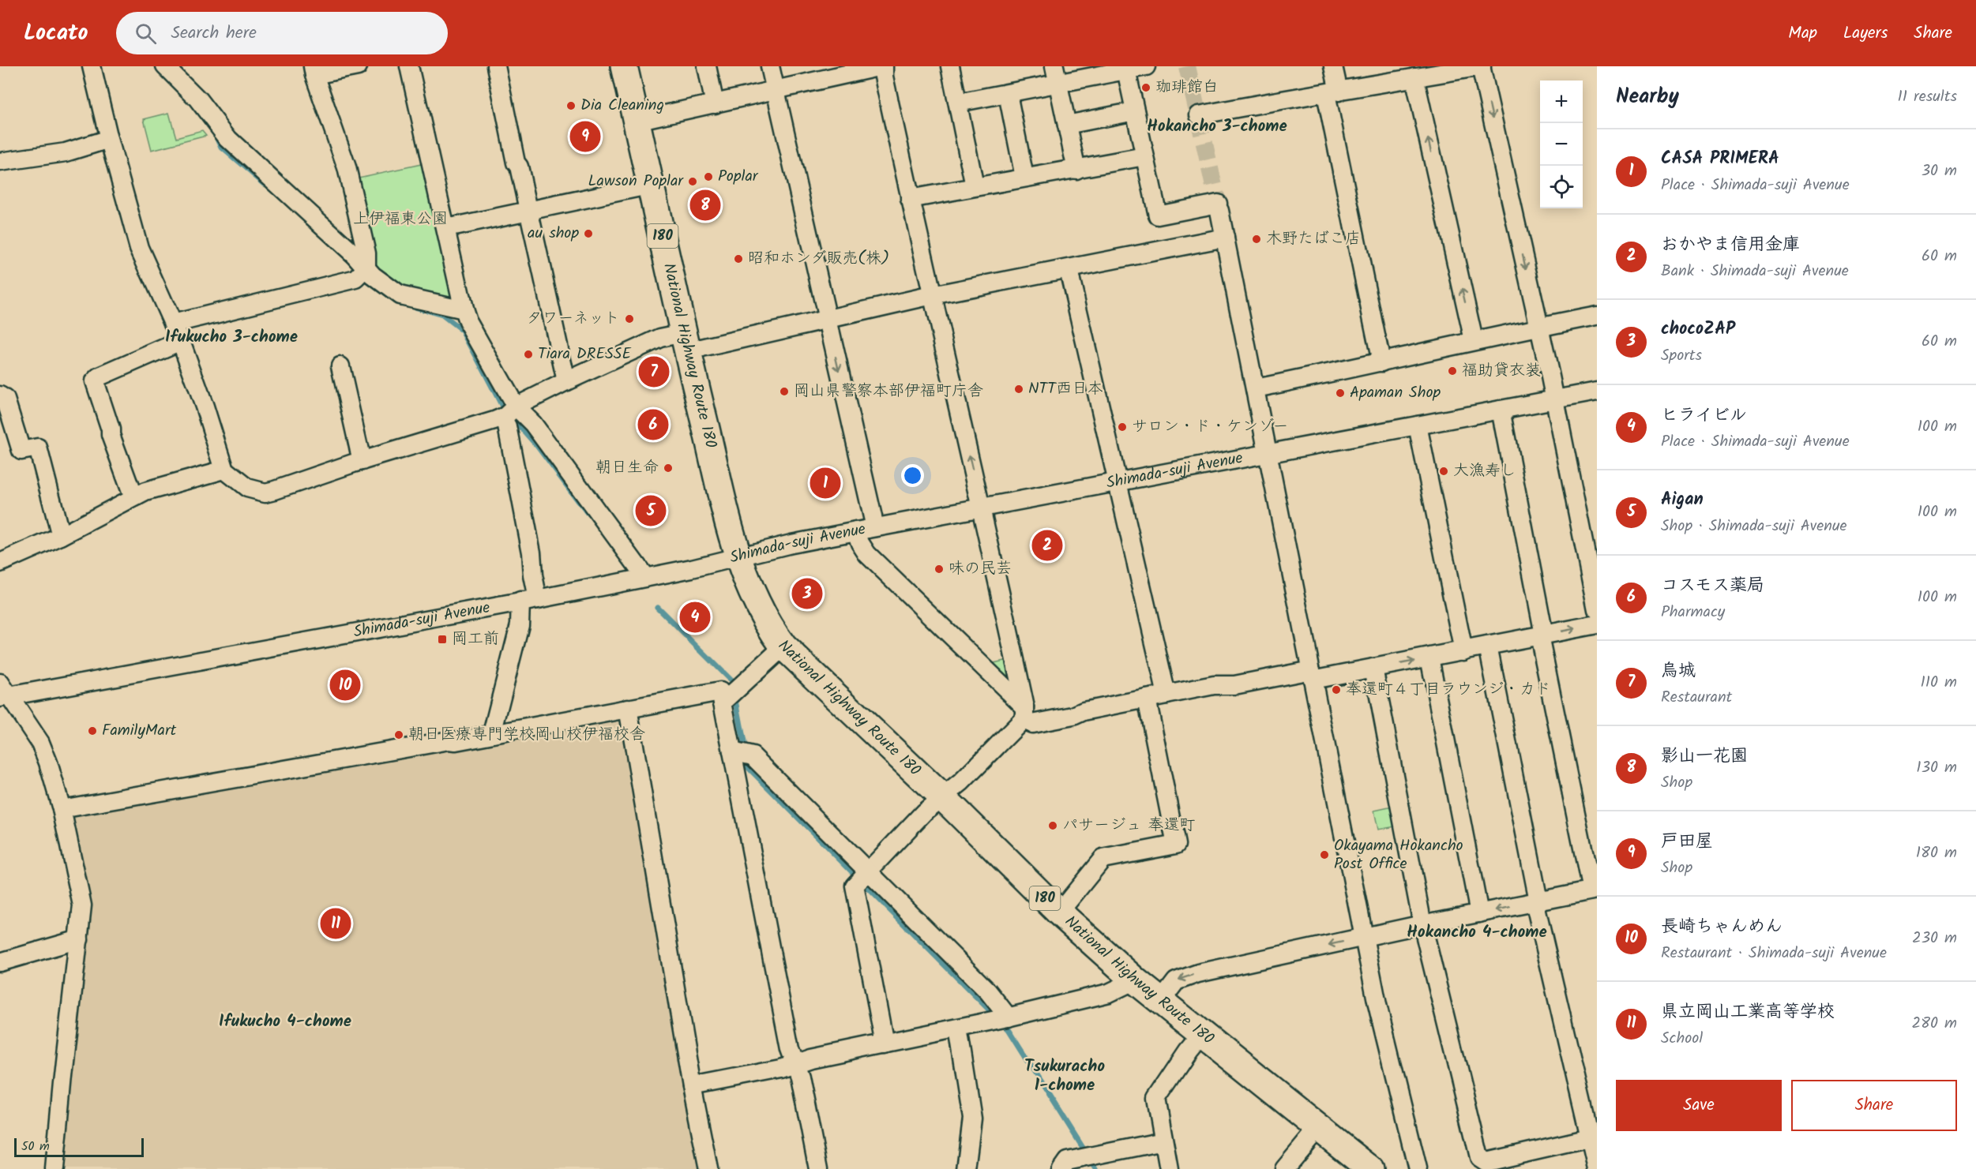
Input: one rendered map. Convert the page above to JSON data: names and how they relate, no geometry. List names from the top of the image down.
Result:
{
  "streets": {
    "highway": ["180", "National Highway Route 180"],
    "street": ["Shimada-suji Avenue"]
  },
  "crossings": [
    ["National Highway Route 180", "Shimada-suji Avenue"]
  ],
  "districts": [
    "Hokancho 3-chome",
    "Ifukucho 3-chome",
    "Hokancho 4-chome",
    "Ifukucho 4-chome",
    "Tsukuracho 1-chome"
  ],
  "parks": ["上伊福東公園"],
  "places": {
    "other": [
      "珈琲館白",
      "Dia Cleaning",
      "Poplar",
      "Lawson Poplar",
      "au shop",
      "木野たばこ店",
      "昭和ホンダ販売(株)",
      "タワーネット",
      "Tiara DRESSE",
      "福助貸衣装",
      "NTT西日本",
      "岡山県警察本部伊福町庁舎",
      "Apaman Shop",
      "サロン・ド・ケンゾー",
      "朝日生命",
      "大漁寿し",
      "味の民芸",
      "奉還町４丁目ラウンジ・カド",
      "FamilyMart",
      "朝日医療専門学校岡山校伊福校舎",
      "パサージュ 奉還町",
      "Okayama Hokancho Post Office"
    ],
    "transit": ["岡工前"]
  },
  "scale_bar": "50 m",
  "page": {
    "header": "Locato",
    "search": "Search here",
    "nav": ["Map", "Layers", "Share"],
    "heading": ["Nearby", "11 results"],
    "map_buttons": ["+", "−"],
    "pins": [
      "9",
      "8",
      "7",
      "6",
      "1",
      "5",
      "2",
      "3",
      "4",
      "10",
      "11"
    ],
    "list": [
      {
        "mark": "1",
        "name": "CASA PRIMERA",
        "note": "Place · Shimada-suji Avenue",
        "value": "30 m"
      },
      {
        "mark": "2",
        "name": "おかやま信用金庫",
        "note": "Bank · Shimada-suji Avenue",
        "value": "60 m"
      },
      {
        "mark": "3",
        "name": "chocoZAP",
        "note": "Sports",
        "value": "60 m"
      },
      {
        "mark": "4",
        "name": "ヒライビル",
        "note": "Place · Shimada-suji Avenue",
        "value": "100 m"
      },
      {
        "mark": "5",
        "name": "Aigan",
        "note": "Shop · Shimada-suji Avenue",
        "value": "100 m"
      },
      {
        "mark": "6",
        "name": "コスモス薬局",
        "note": "Pharmacy",
        "value": "100 m"
      },
      {
        "mark": "7",
        "name": "烏城",
        "note": "Restaurant",
        "value": "110 m"
      },
      {
        "mark": "8",
        "name": "影山一花園",
        "note": "Shop",
        "value": "130 m"
      },
      {
        "mark": "9",
        "name": "戸田屋",
        "note": "Shop",
        "value": "180 m"
      },
      {
        "mark": "10",
        "name": "長崎ちゃんめん",
        "note": "Restaurant · Shimada-suji Avenue",
        "value": "230 m"
      },
      {
        "mark": "11",
        "name": "県立岡山工業高等学校",
        "note": "School",
        "value": "280 m"
      }
    ],
    "buttons": ["Save", "Share"],
    "scale": "50 m"
  }
}
